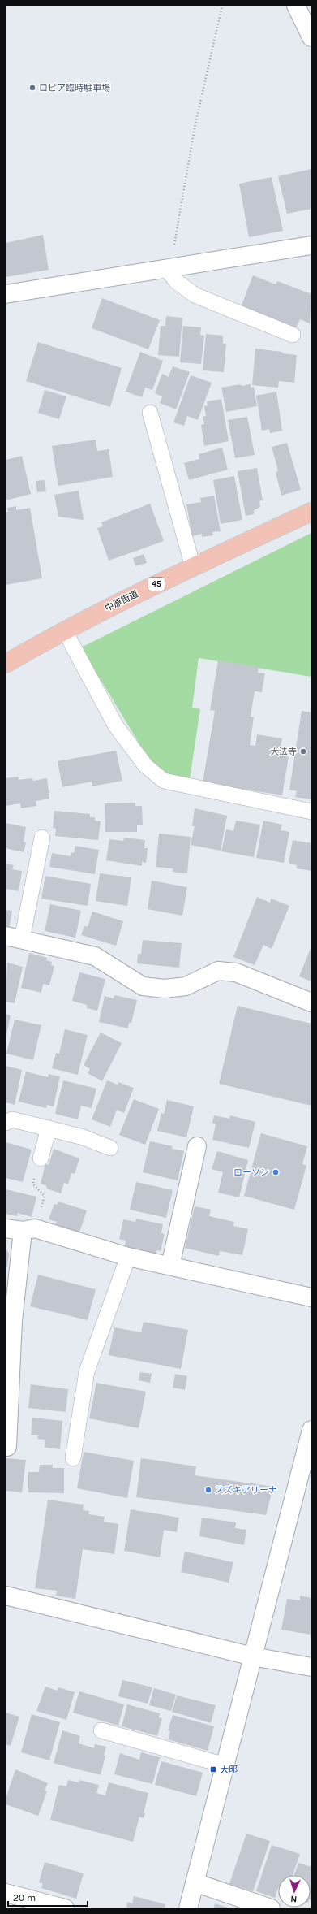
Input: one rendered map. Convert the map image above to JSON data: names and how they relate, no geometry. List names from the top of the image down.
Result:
{
  "streets": {
    "main road": ["45", "中原街道"]
  },
  "places": {
    "other": [
      "ロピア臨時駐車場",
      "大法寺",
      "ローソン",
      "スズキアリーナ"
    ],
    "transit": ["大邸"]
  },
  "scale_bar": "20 m",
  "north": "bottom"
}
